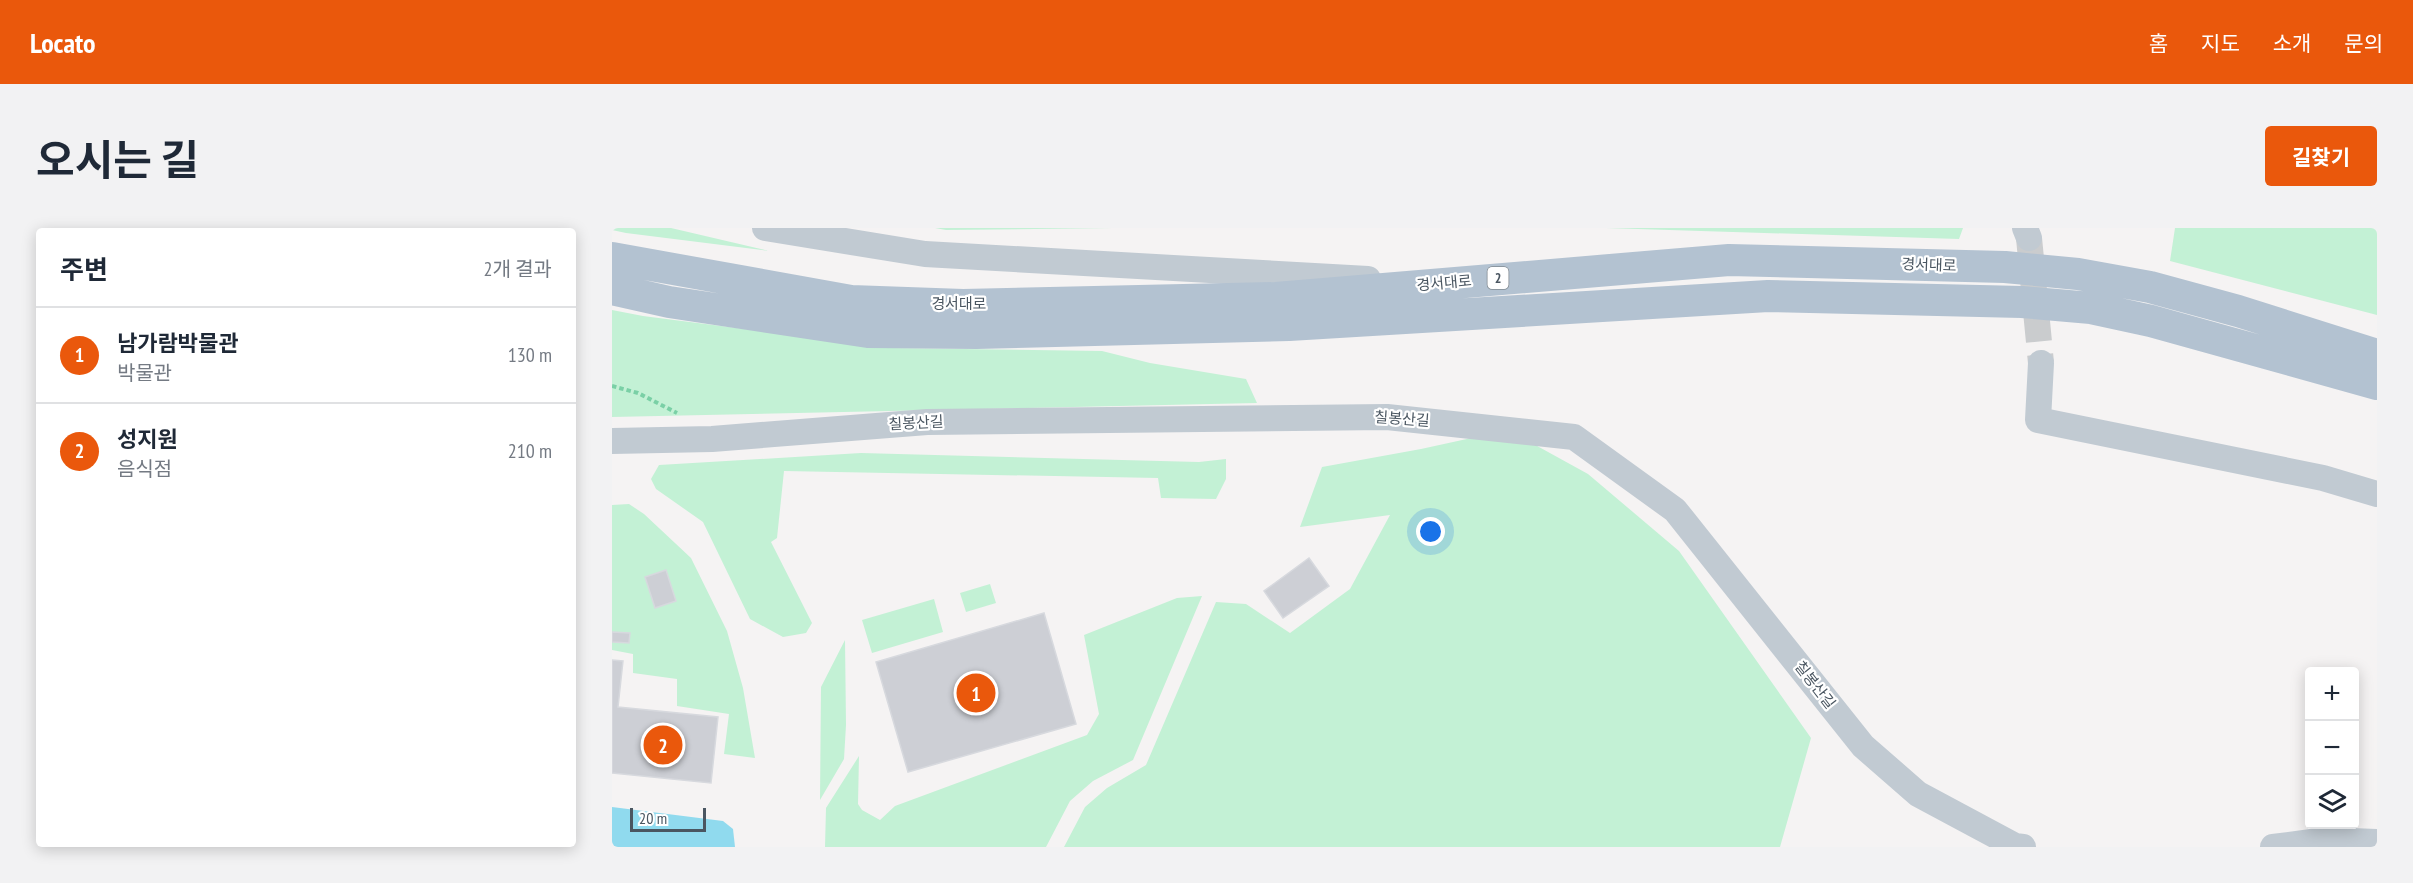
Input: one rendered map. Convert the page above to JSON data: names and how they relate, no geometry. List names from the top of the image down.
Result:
{
  "streets": {
    "main road": ["경서대로", "2"],
    "street": ["칠봉산길"]
  },
  "scale_bar": "20 m",
  "page": {
    "header": "Locato",
    "nav": [
      "홈",
      "지도",
      "소개",
      "문의"
    ],
    "title": "오시는 길",
    "buttons": "길찾기",
    "heading": ["주변", "2개 결과"],
    "list": [
      {
        "mark": "1",
        "name": "남가람박물관",
        "note": "박물관",
        "value": "130 m"
      },
      {
        "mark": "2",
        "name": "성지원",
        "note": "음식점",
        "value": "210 m"
      }
    ],
    "map_buttons": ["+", "−"],
    "pins": ["1", "2"],
    "scale": "20 m"
  }
}
